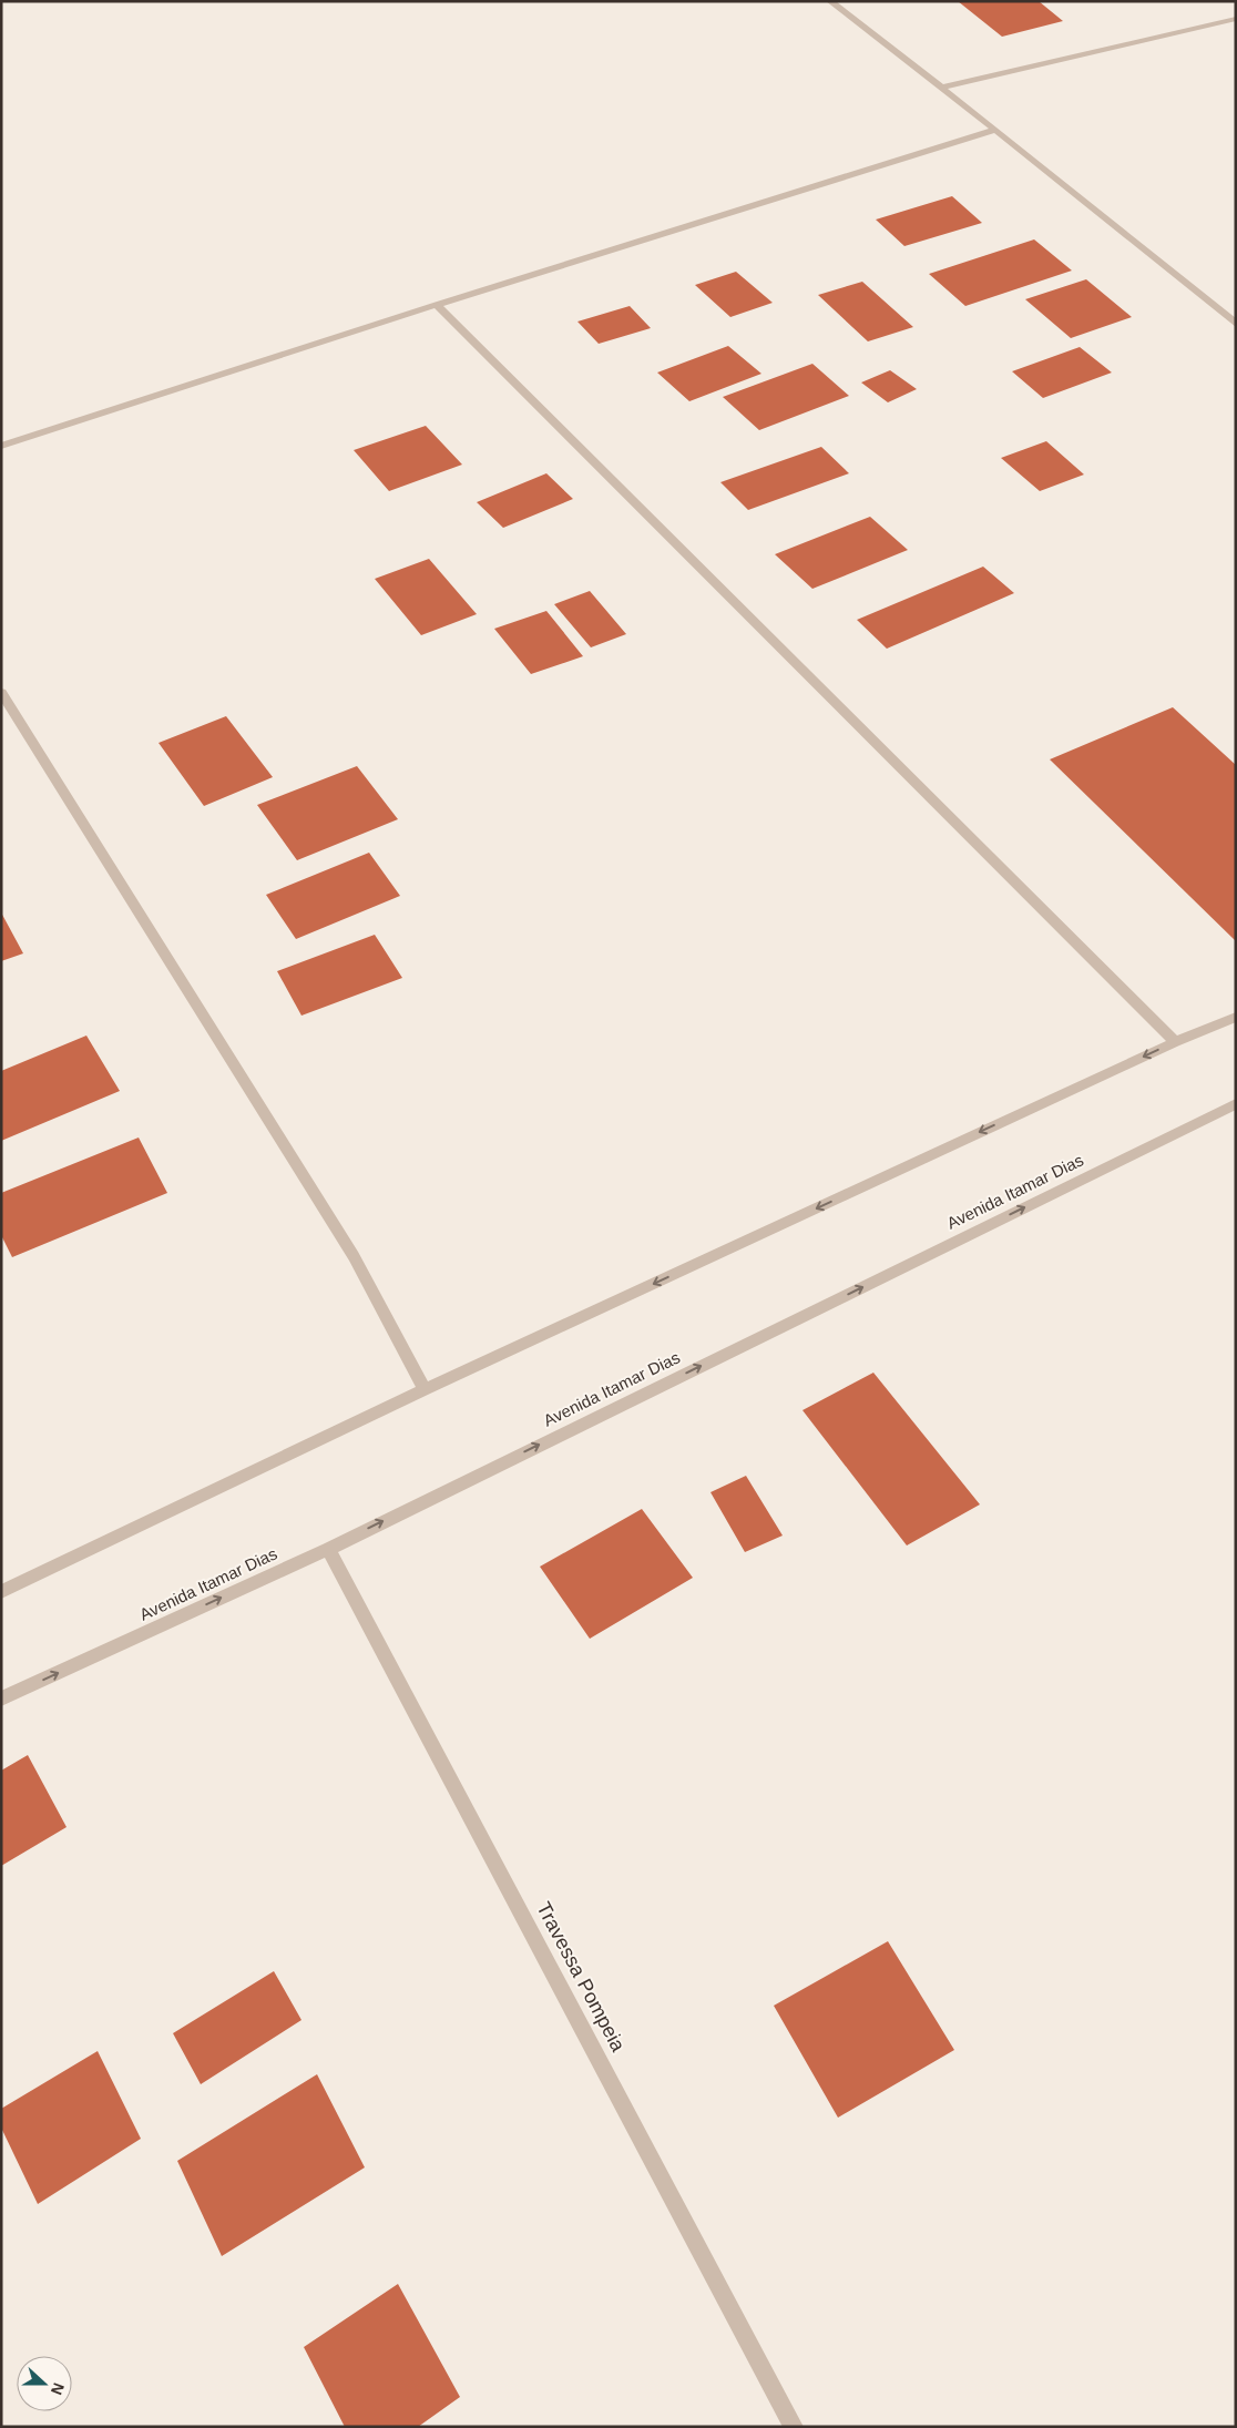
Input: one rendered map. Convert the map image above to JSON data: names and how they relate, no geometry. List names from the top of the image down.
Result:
{
  "streets": {
    "street": ["Avenida Itamar Dias", "Travessa Pompeia"]
  },
  "crossings": [
    ["Avenida Itamar Dias", "Travessa Pompeia"]
  ],
  "north": "right"
}
